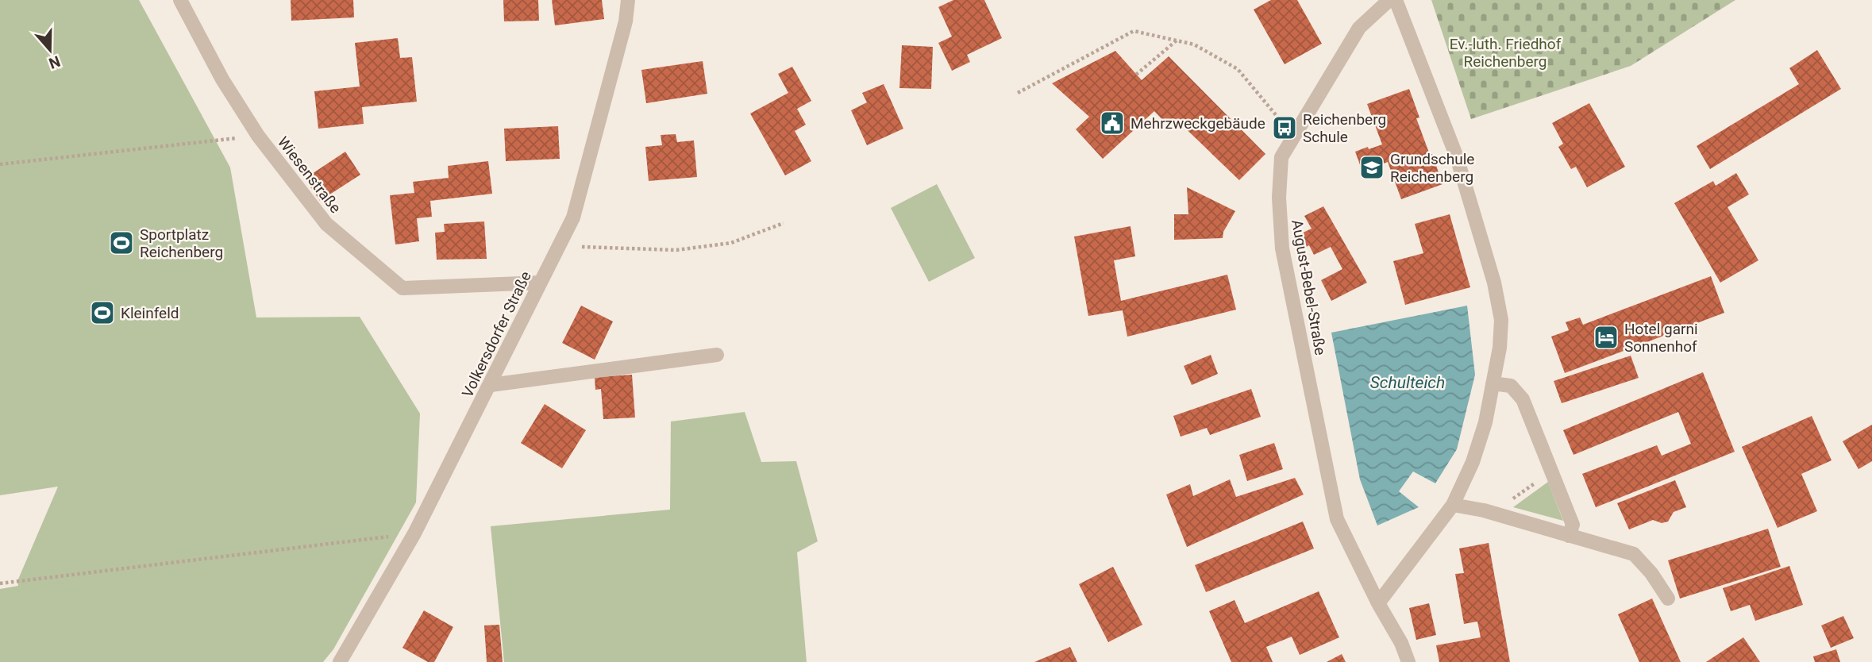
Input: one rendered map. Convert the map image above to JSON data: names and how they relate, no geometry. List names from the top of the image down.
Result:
{
  "streets": {
    "street": ["Wiesenstraße", "August-Bebel-Straße", "Volkersdorfer Straße"]
  },
  "crossings": [
    ["Wiesenstraße", "Volkersdorfer Straße"]
  ],
  "water": ["Schulteich"],
  "parks": ["Ev.-luth. Friedhof Reichenberg"],
  "places": {
    "public building": ["Mehrzweckgebäude"],
    "bus stop": ["Reichenberg Schule"],
    "school or university": ["Grundschule Reichenberg"],
    "sports": ["Sportplatz Reichenberg", "Kleinfeld"],
    "hotel": ["Hotel garni Sonnenhof"]
  },
  "north": "bottom"
}
